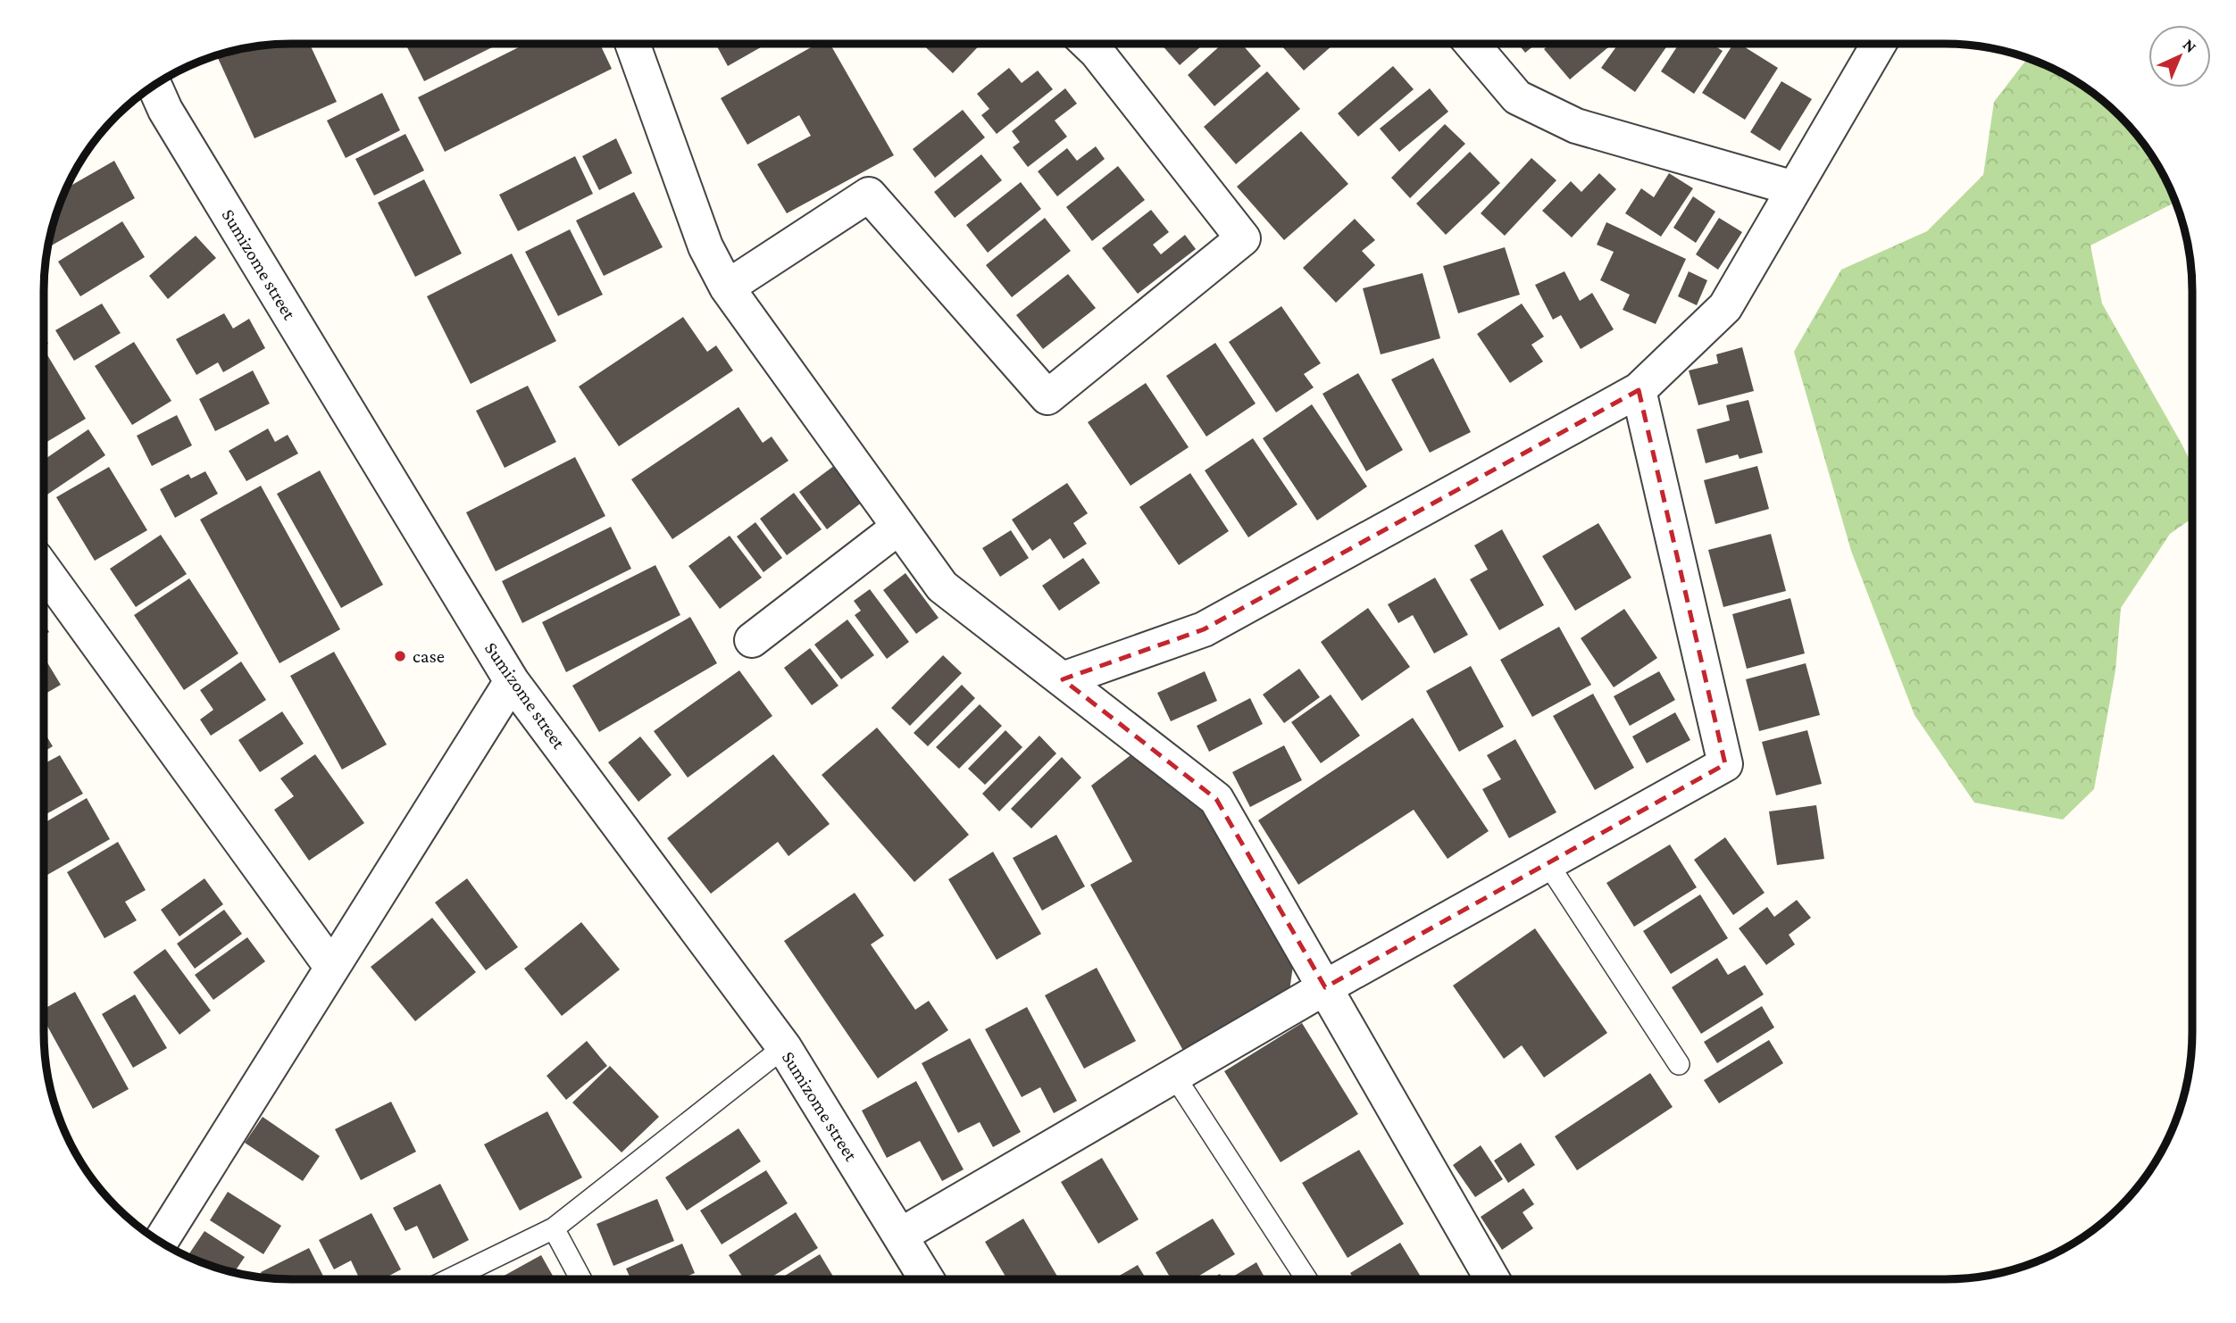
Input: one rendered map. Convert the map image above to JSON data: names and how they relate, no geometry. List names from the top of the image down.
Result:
{
  "streets": {
    "street": ["Sumizome street"]
  },
  "places": ["case"],
  "north": "top right"
}
